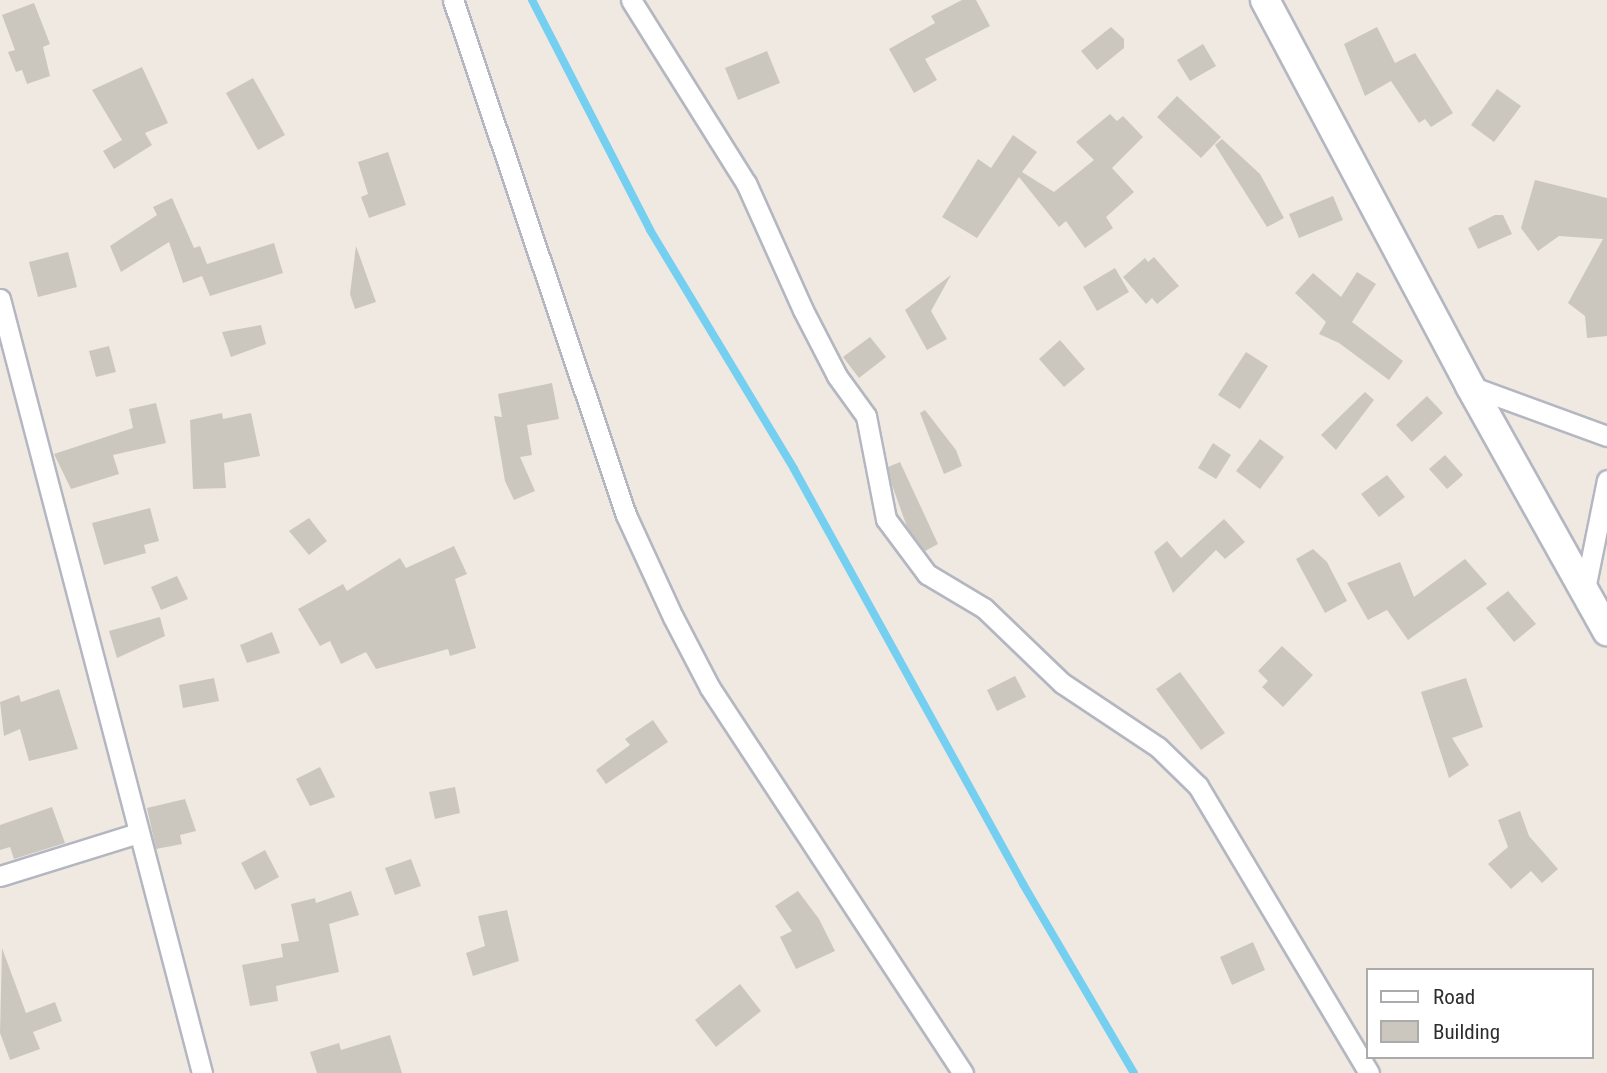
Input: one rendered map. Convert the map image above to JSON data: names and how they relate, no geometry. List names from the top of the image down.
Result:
{
  "legend": ["Road", "Building"]
}
